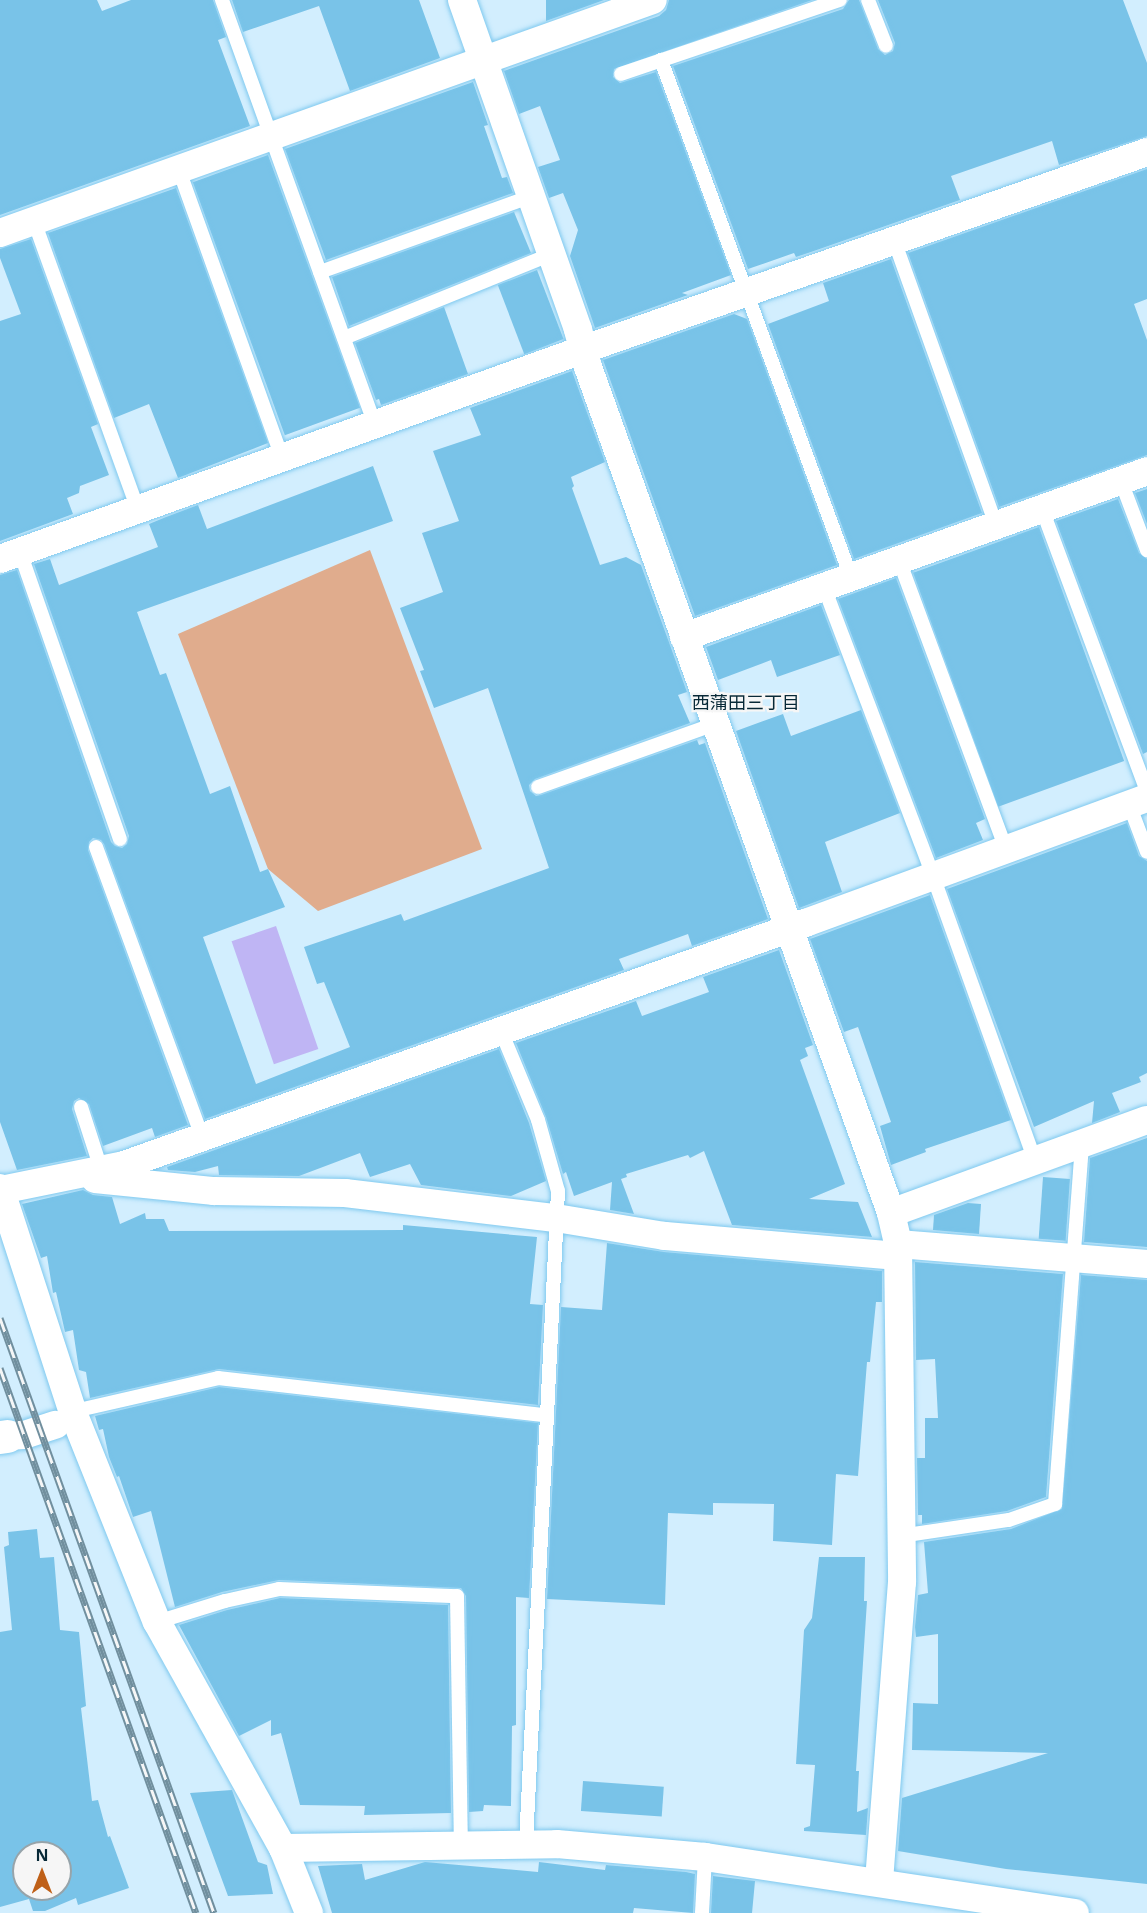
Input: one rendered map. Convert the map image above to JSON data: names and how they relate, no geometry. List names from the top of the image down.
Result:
{
  "districts": ["西蒲田三丁目"],
  "north": "top"
}
